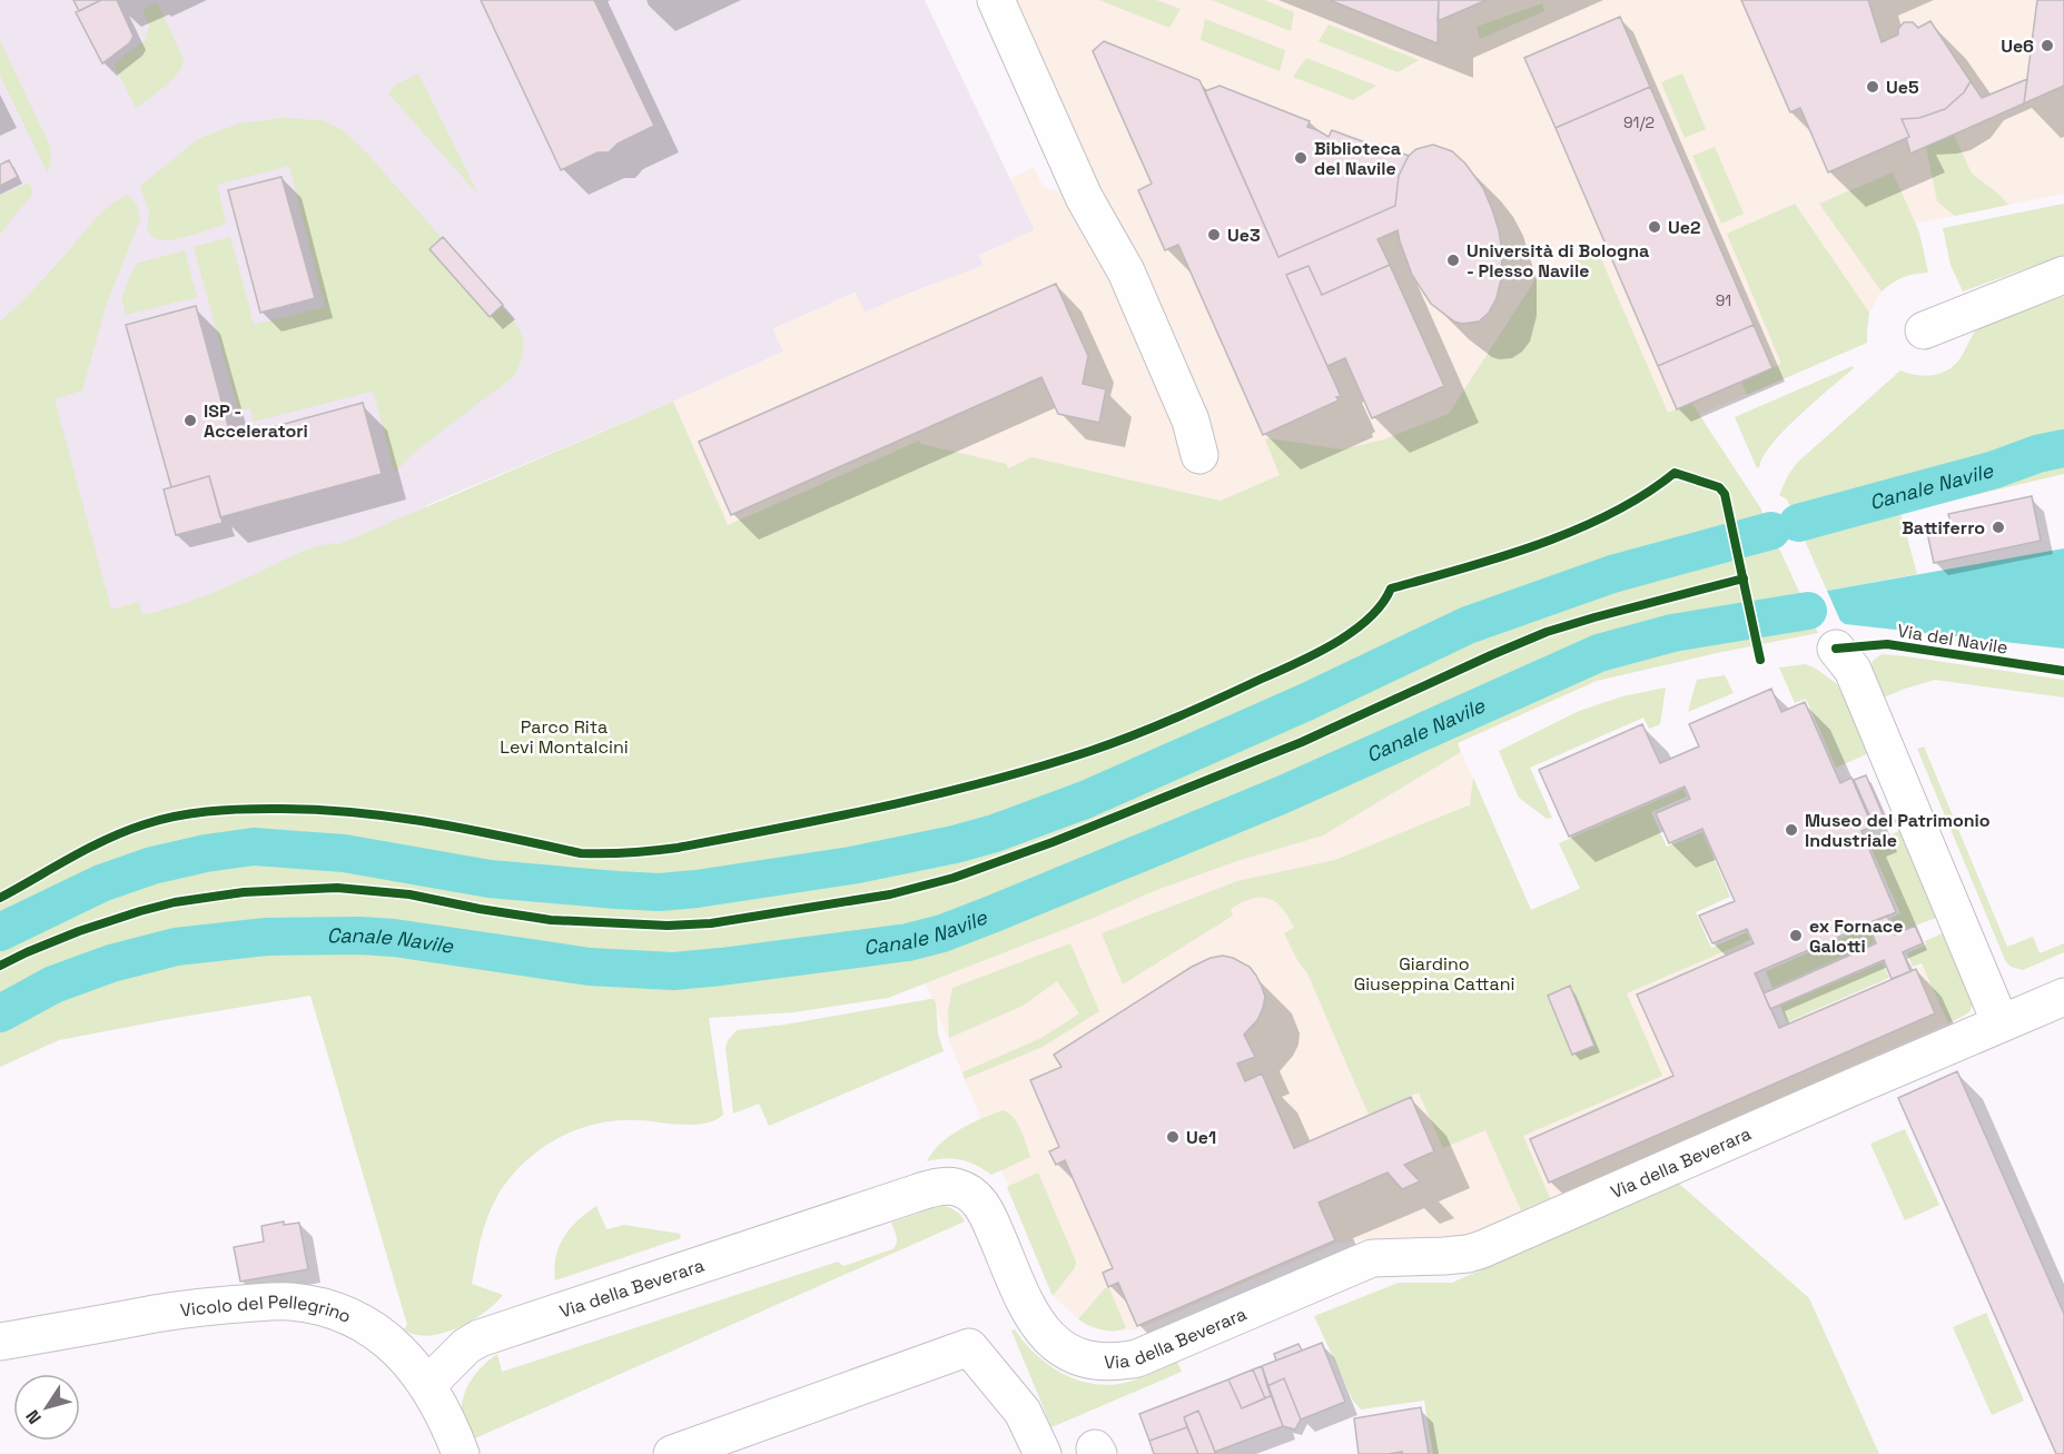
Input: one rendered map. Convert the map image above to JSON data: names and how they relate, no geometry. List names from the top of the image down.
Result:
{
  "streets": {
    "street": ["Via della Beverara", "Vicolo del Pellegrino"],
    "cycle path": ["Via del Navile"]
  },
  "crossings": [
    ["Via della Beverara", "Vicolo del Pellegrino"]
  ],
  "water": ["Canale Navile"],
  "parks": ["Parco Rita Levi Montalcini", "Giardino Giuseppina Cattani"],
  "places": [
    "Ue6",
    "Ue5",
    "Biblioteca del Navile",
    "Ue2",
    "Ue3",
    "Università di Bologna - Plesso Navile",
    "ISP - Acceleratori",
    "Battiferro",
    "Museo del Patrimonio Industriale",
    "ex Fornace Galotti",
    "Ue1"
  ],
  "house_numbers": ["91/2", "91"],
  "north": "bottom left"
}
